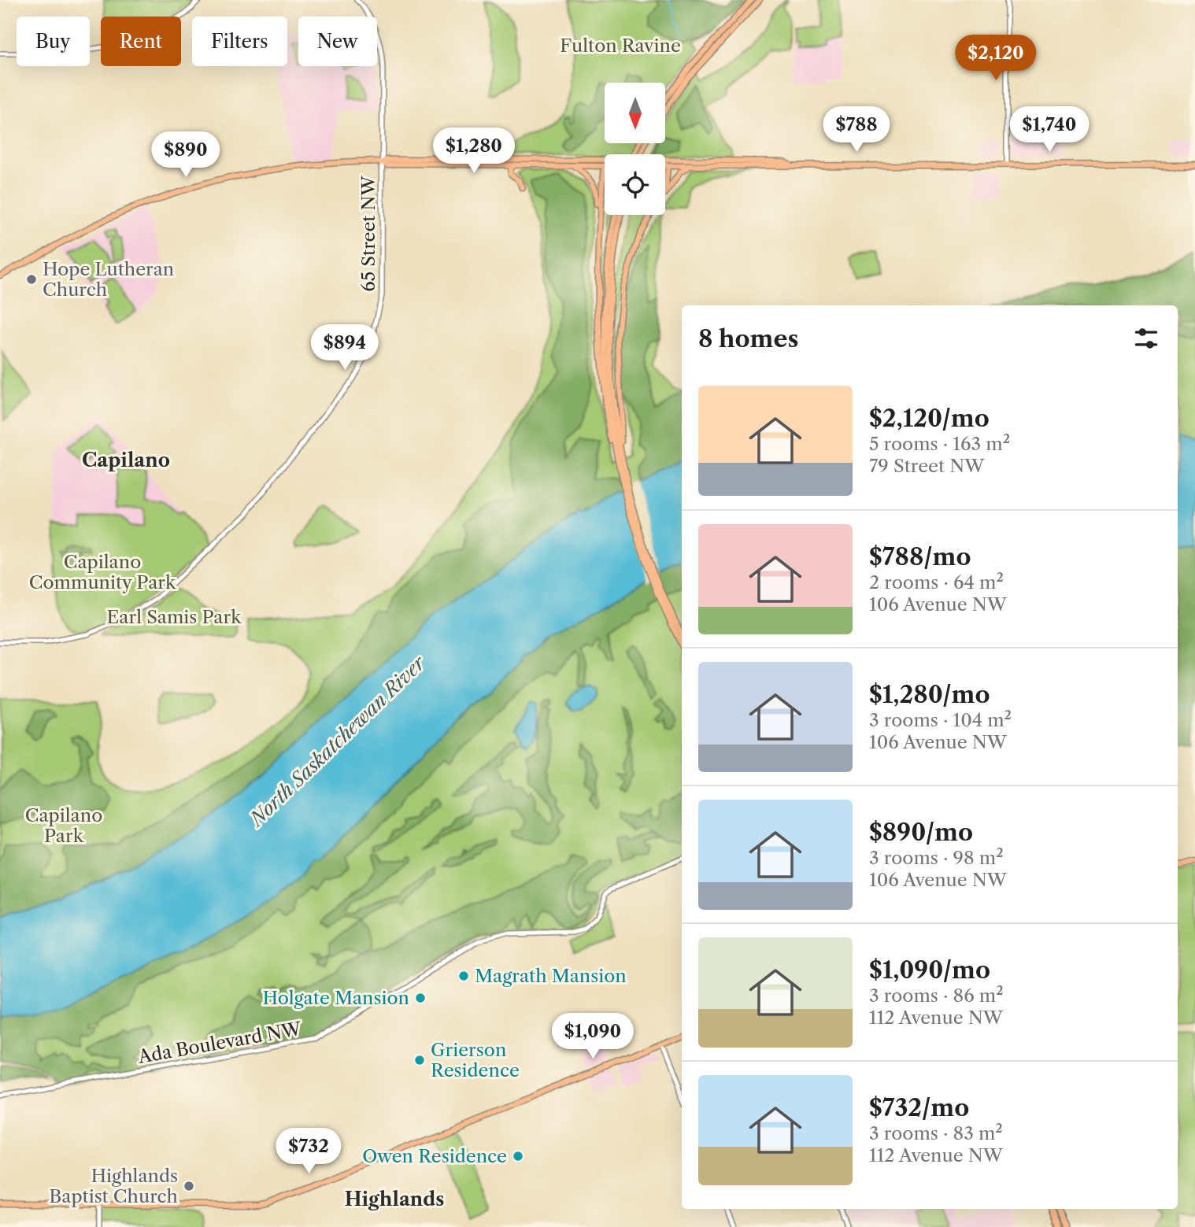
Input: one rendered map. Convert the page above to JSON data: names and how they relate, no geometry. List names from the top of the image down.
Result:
{
  "streets": {
    "street": ["65 Street NW", "Ada Boulevard NW"]
  },
  "districts": ["Capilano", "Highlands"],
  "water": ["North Saskatchewan River"],
  "parks": [
    "Fulton Ravine",
    "Capilano Community Park",
    "Earl Samis Park",
    "Capilano Park"
  ],
  "places": [
    "Hope Lutheran Church",
    "Magrath Mansion",
    "Holgate Mansion",
    "Grierson Residence",
    "Owen Residence",
    "Highlands Baptist Church"
  ],
  "north": "bottom",
  "page": {
    "chip": [
      "Buy",
      "Rent",
      "Filters",
      "New"
    ],
    "price": [
      "$2,120",
      "$788",
      "$1,740",
      "$1,280",
      "$890",
      "$894",
      "$1,090",
      "$732"
    ],
    "heading": "8 homes",
    "list": [
      {
        "name": "$2,120/mo",
        "note": "5 rooms · 163 m² · 79 Street NW"
      },
      {
        "name": "$788/mo",
        "note": "2 rooms · 64 m² · 106 Avenue NW"
      },
      {
        "name": "$1,280/mo",
        "note": "3 rooms · 104 m² · 106 Avenue NW"
      },
      {
        "name": "$890/mo",
        "note": "3 rooms · 98 m² · 106 Avenue NW"
      },
      {
        "name": "$1,090/mo",
        "note": "3 rooms · 86 m² · 112 Avenue NW"
      },
      {
        "name": "$732/mo",
        "note": "3 rooms · 83 m² · 112 Avenue NW"
      }
    ]
  }
}
